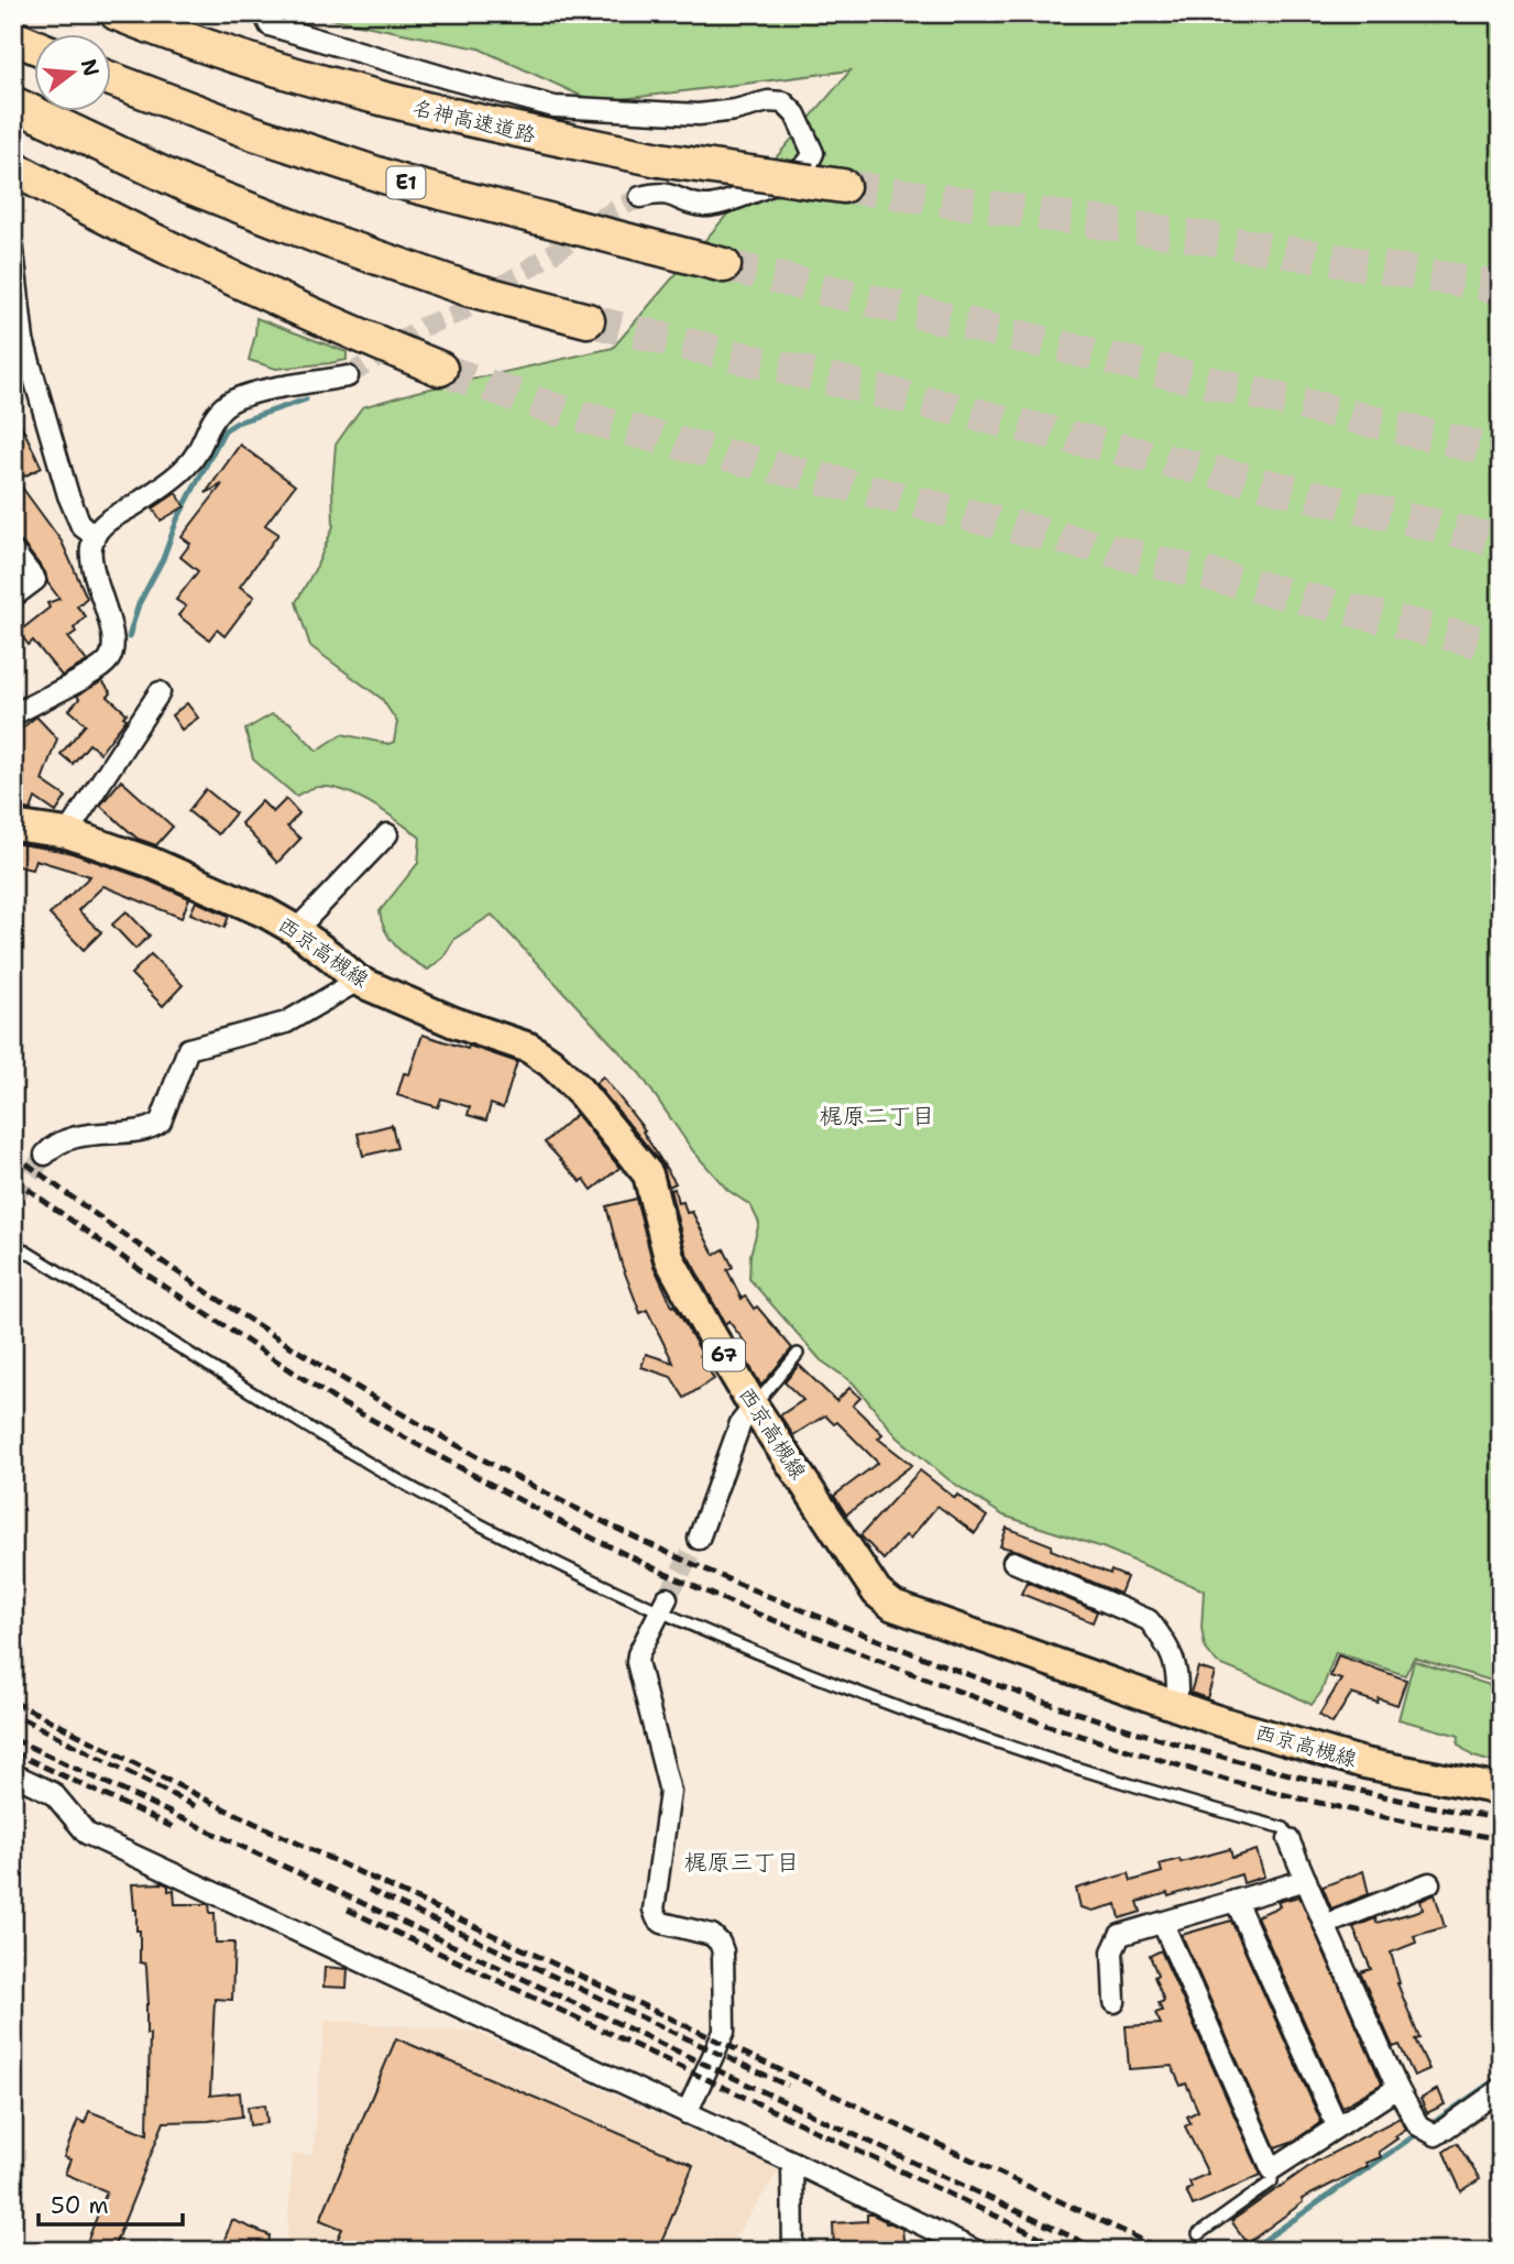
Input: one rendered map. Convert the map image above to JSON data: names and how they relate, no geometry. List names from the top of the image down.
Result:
{
  "streets": {
    "highway": ["名神高速道路", "E1"],
    "main road": ["西京高槻線", "67"]
  },
  "districts": ["梶原二丁目", "梶原三丁目"],
  "scale_bar": "50 m",
  "north": "right"
}
